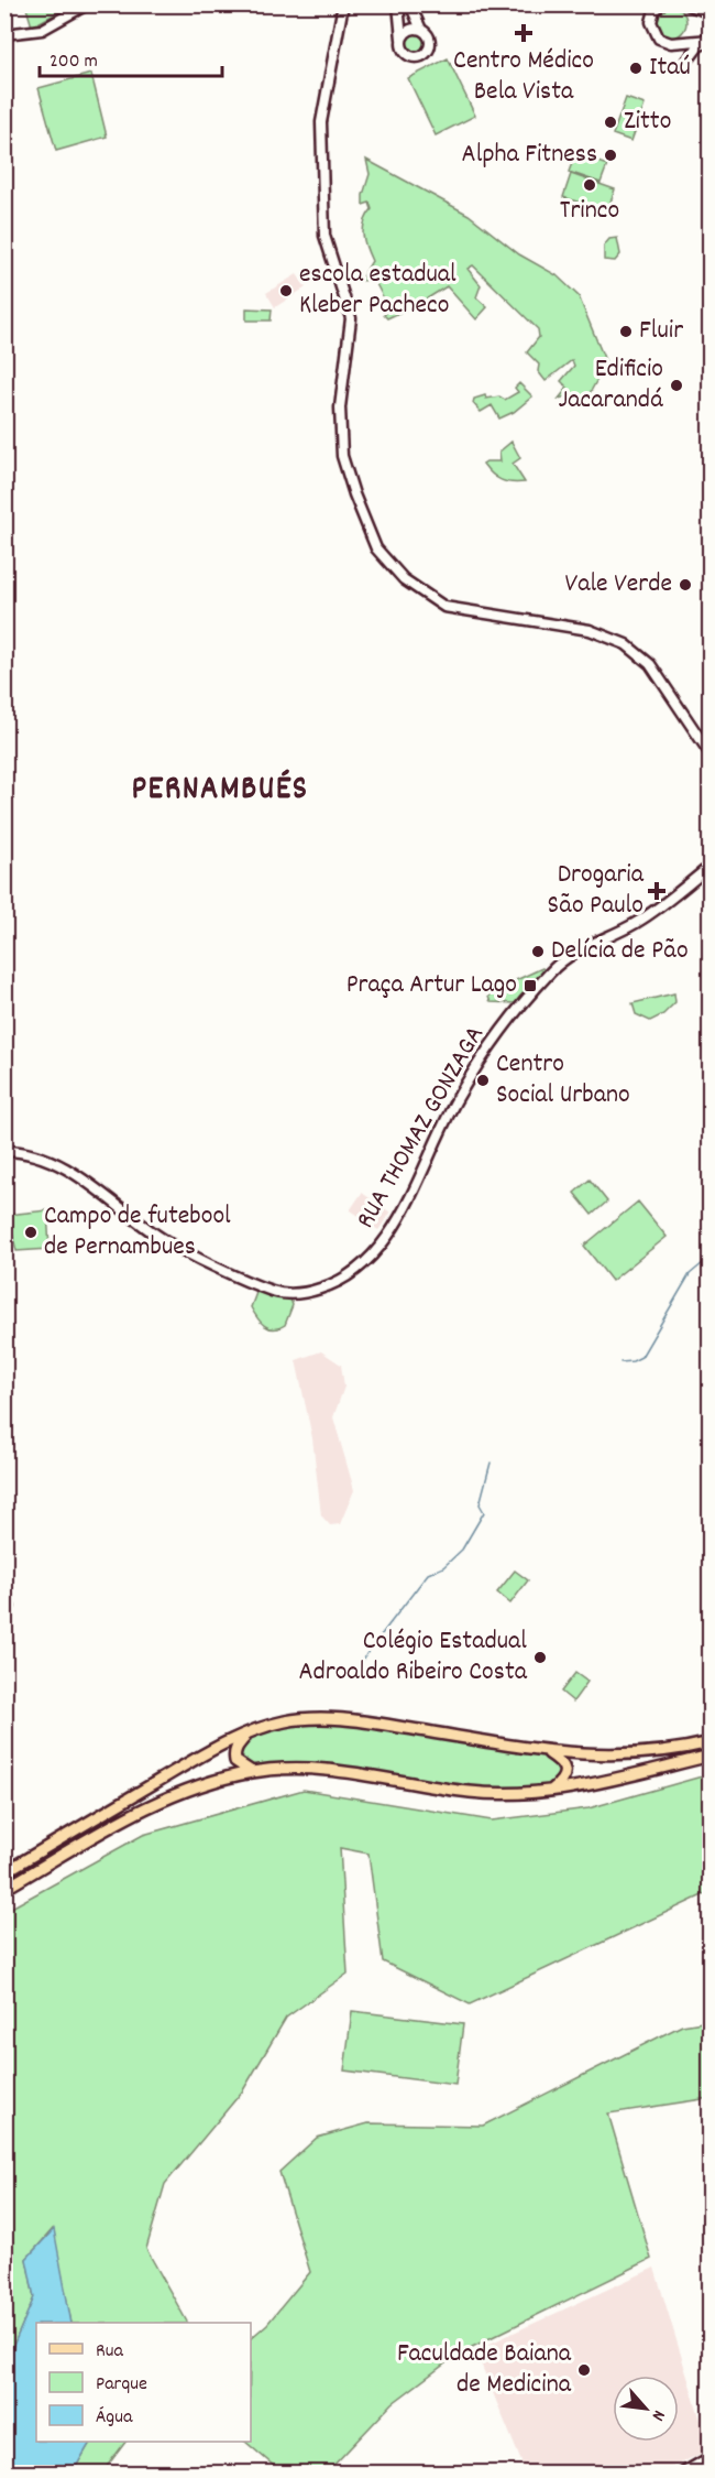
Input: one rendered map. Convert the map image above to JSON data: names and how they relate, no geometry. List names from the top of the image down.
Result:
{
  "streets": {
    "street": ["RUA THOMAZ GONZAGA"]
  },
  "districts": ["PERNAMBUÉS"],
  "places": {
    "health": ["Centro Médico Bela Vista", "Drogaria São Paulo"],
    "other": [
      "Itaú",
      "Zitto",
      "Alpha Fitness",
      "Trinco",
      "escola estadual Kleber Pacheco",
      "Fluir",
      "Edificio Jacarandá",
      "Vale Verde",
      "Delícia de Pão",
      "Centro Social Urbano",
      "Campo de futebool de Pernambues",
      "Colégio Estadual Adroaldo Ribeiro Costa",
      "Faculdade Baiana de Medicina"
    ],
    "transit": ["Praça Artur Lago"]
  },
  "legend": ["Rua", "Parque", "Água"],
  "scale_bar": "200 m",
  "north": "bottom right"
}
